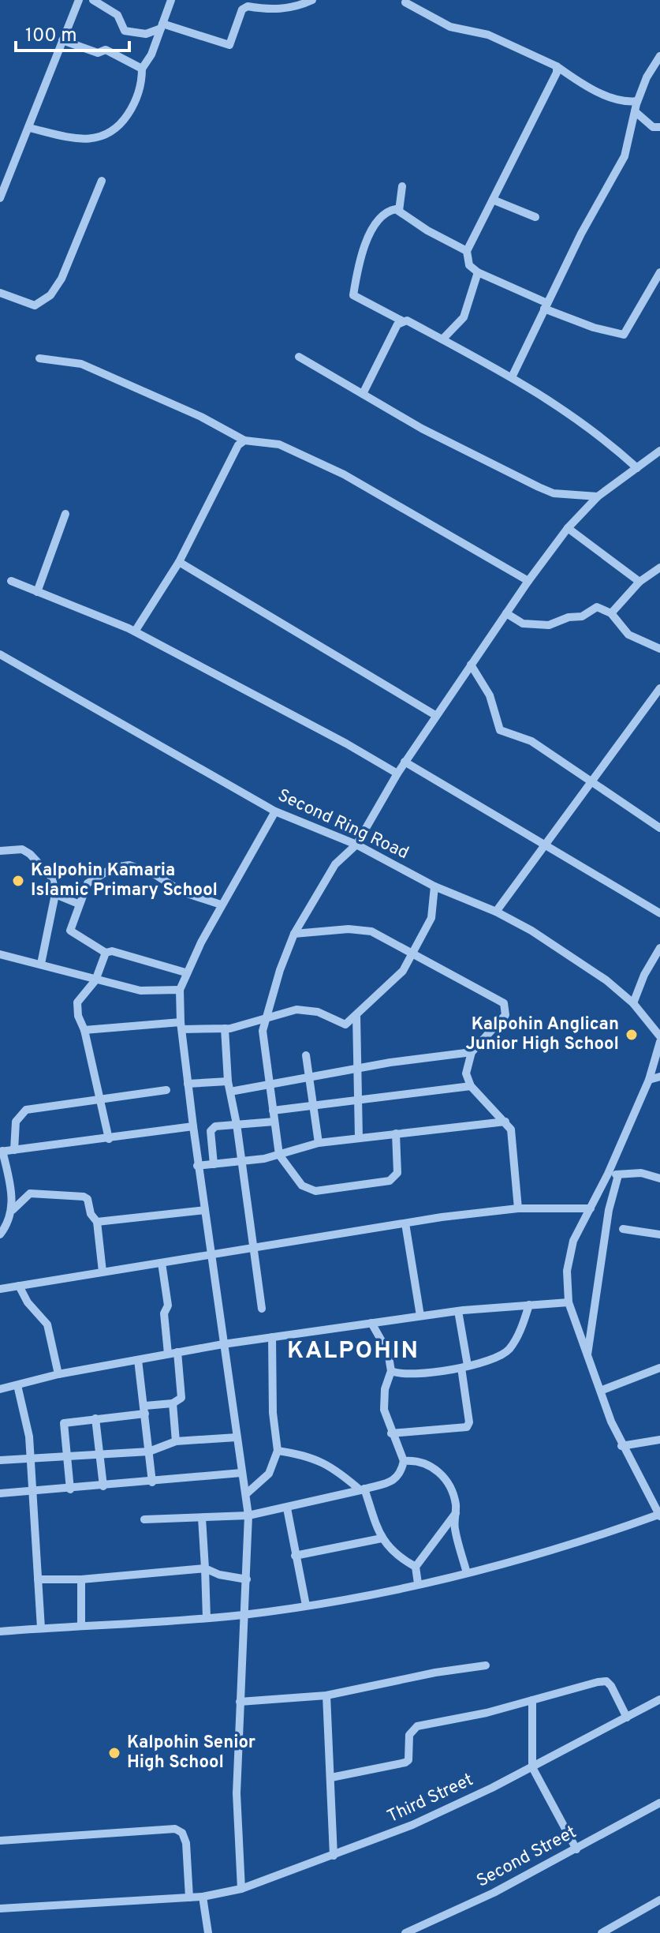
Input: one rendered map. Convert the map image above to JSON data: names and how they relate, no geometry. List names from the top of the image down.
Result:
{
  "streets": {
    "street": ["Second Ring Road", "Third Street", "Second Street"]
  },
  "districts": ["KALPOHIN"],
  "places": ["Kalpohin Kamaria Islamic Primary School", "Kalpohin Anglican Junior High School", "Kalpohin Senior High School"],
  "scale_bar": "100 m"
}
